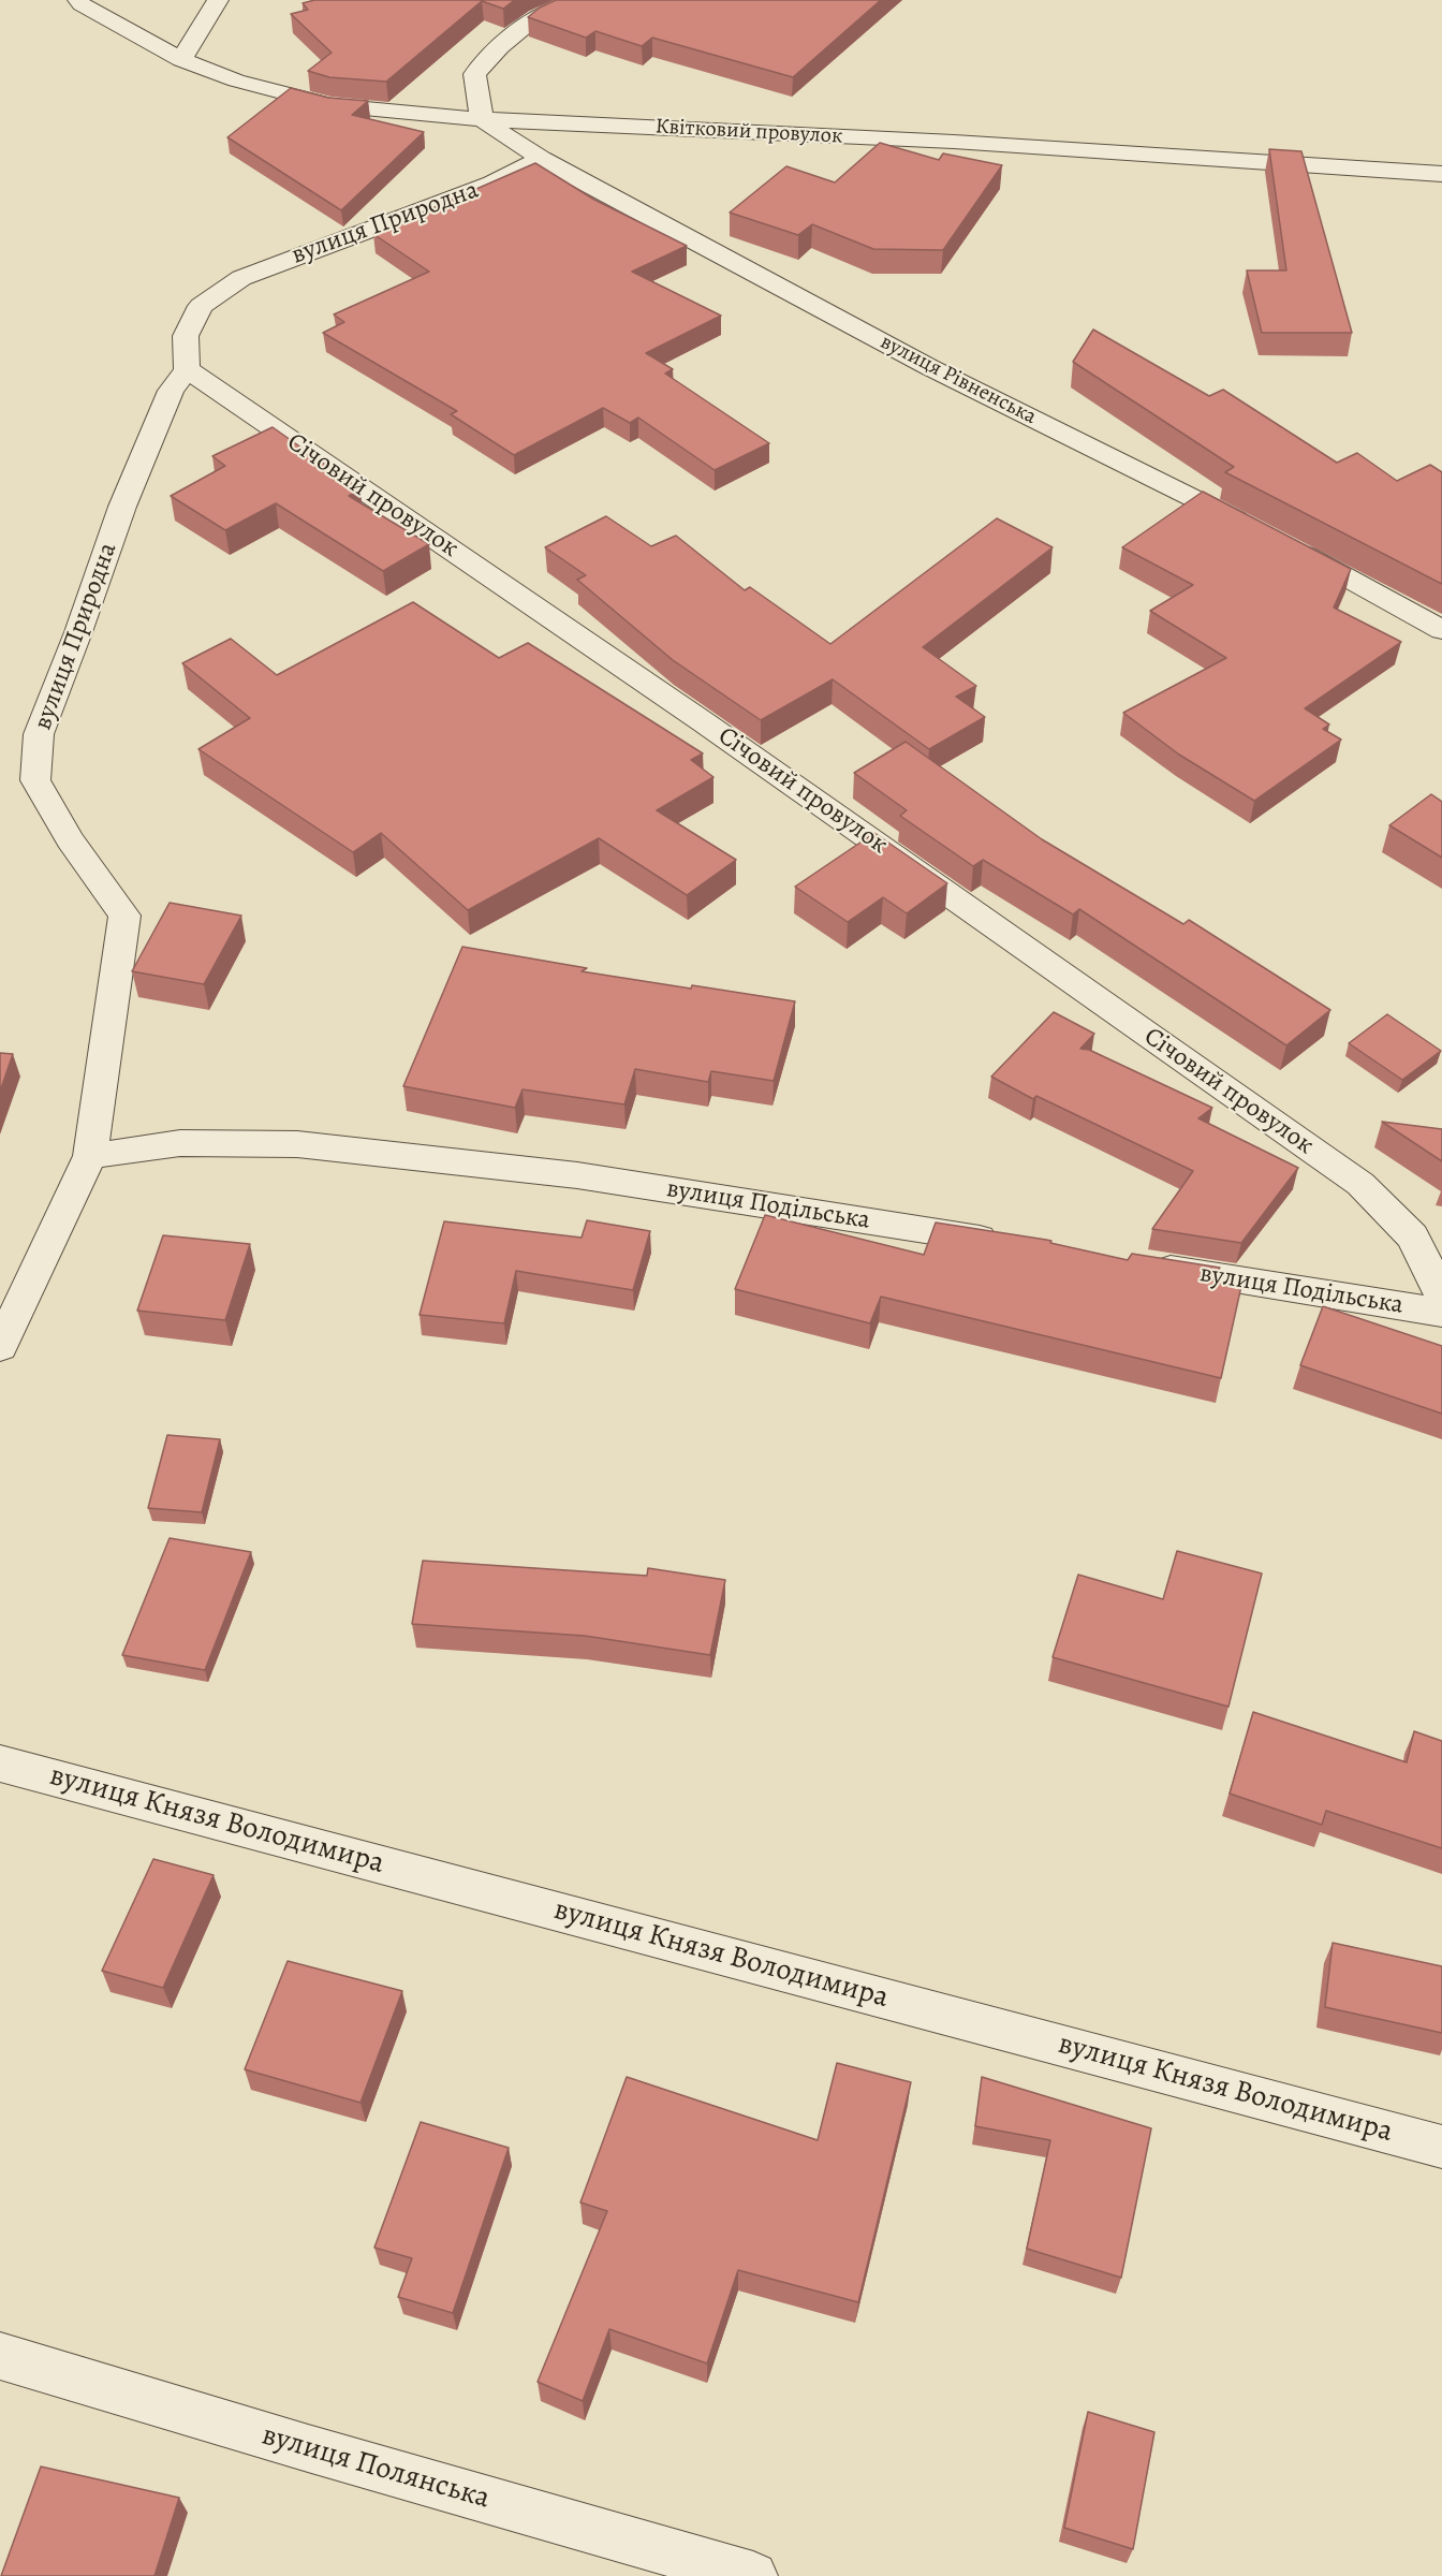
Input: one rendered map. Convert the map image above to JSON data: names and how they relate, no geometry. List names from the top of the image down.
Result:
{
  "streets": {
    "street": [
      "Квітковий провулок",
      "вулиця Природна",
      "вулиця Рівненська",
      "Січовий провулок",
      "вулиця Подільська",
      "вулиця Князя Володимира",
      "вулиця Полянська"
    ]
  },
  "crossings": [
    ["Квітковий провулок", "вулиця Рівненська"],
    ["вулиця Природна", "вулиця Рівненська"],
    ["вулиця Природна", "Січовий провулок"],
    ["вулиця Природна", "вулиця Подільська"]
  ]
}
